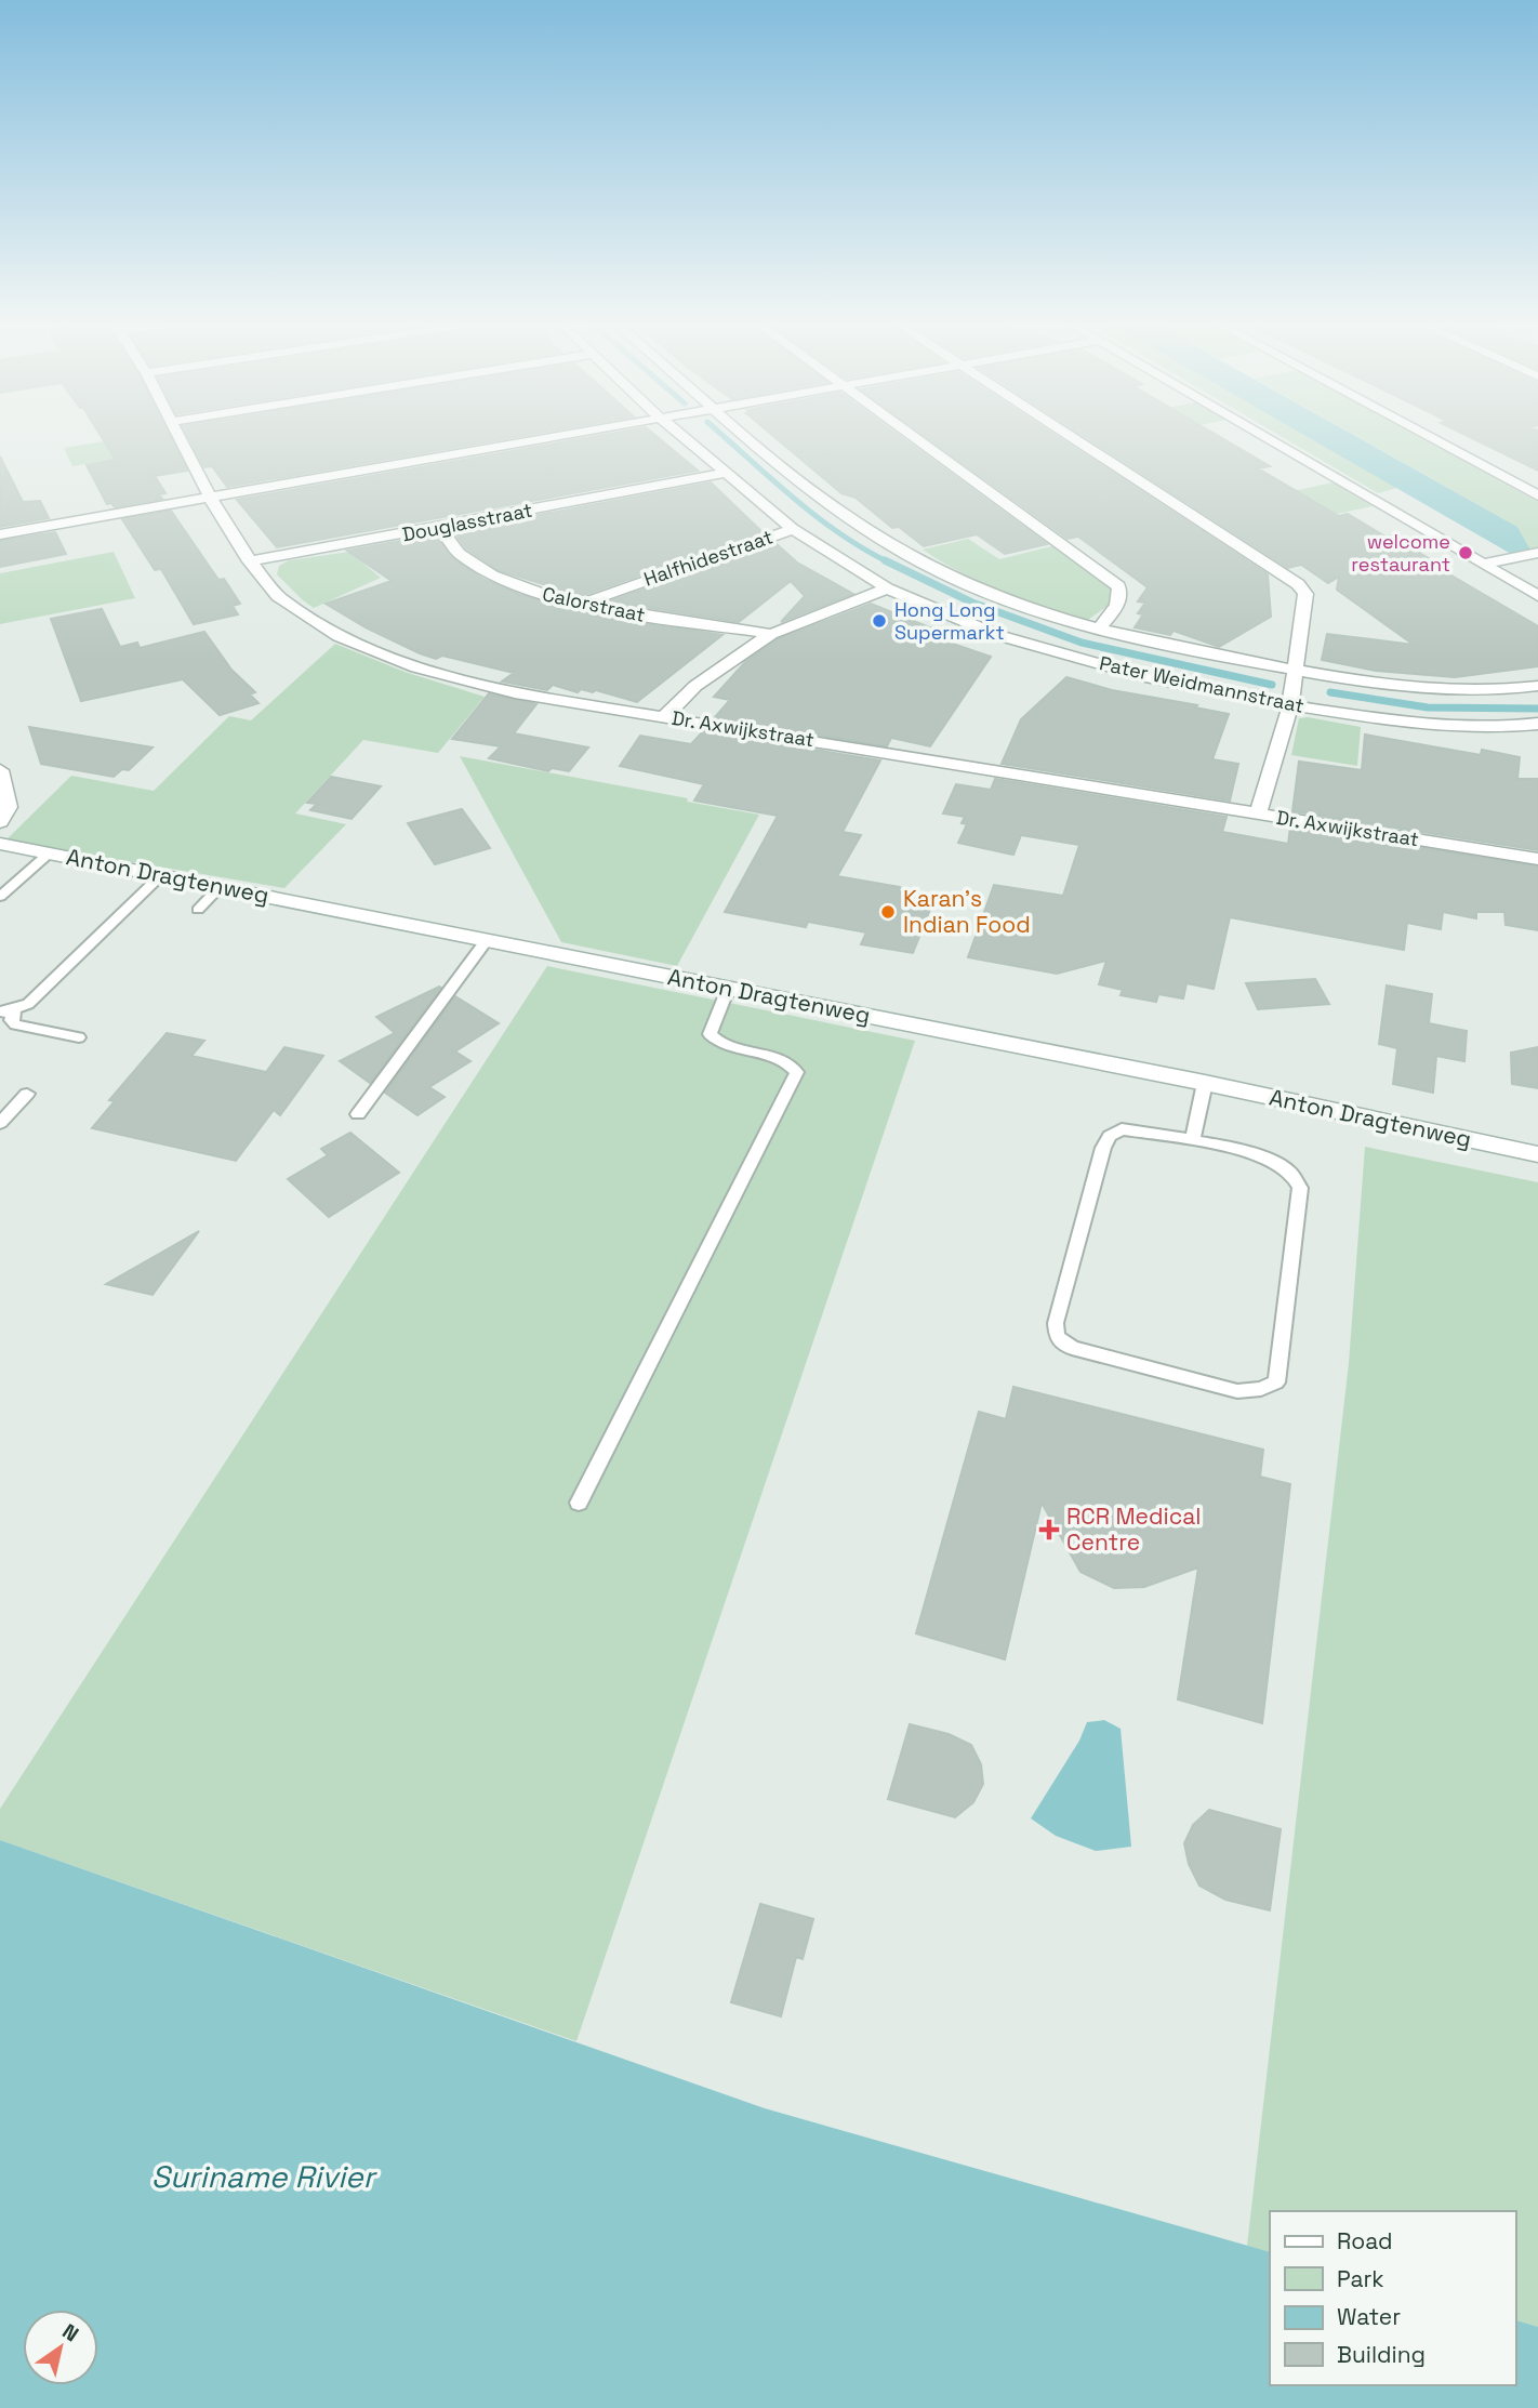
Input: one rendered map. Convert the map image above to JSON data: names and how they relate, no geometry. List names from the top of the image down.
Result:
{
  "streets": {
    "street": [
      "Douglasstraat",
      "Halfhidestraat",
      "Calorstraat",
      "Pater Weidmannstraat",
      "Dr. Axwijkstraat",
      "Anton Dragtenweg"
    ]
  },
  "crossings": [
    ["Douglasstraat", "Calorstraat"],
    ["Douglasstraat", "Pater Weidmannstraat"],
    ["Douglasstraat", "Dr. Axwijkstraat"],
    ["Halfhidestraat", "Calorstraat"],
    ["Halfhidestraat", "Pater Weidmannstraat"]
  ],
  "water": ["Suriname Rivier"],
  "places": {
    "other": ["welcome restaurant", "Hong Long Supermarkt", "Karan's Indian Food"],
    "health": ["RCR Medical Centre"]
  },
  "legend": [
    "Road",
    "Park",
    "Water",
    "Building"
  ],
  "north": "top right"
}
